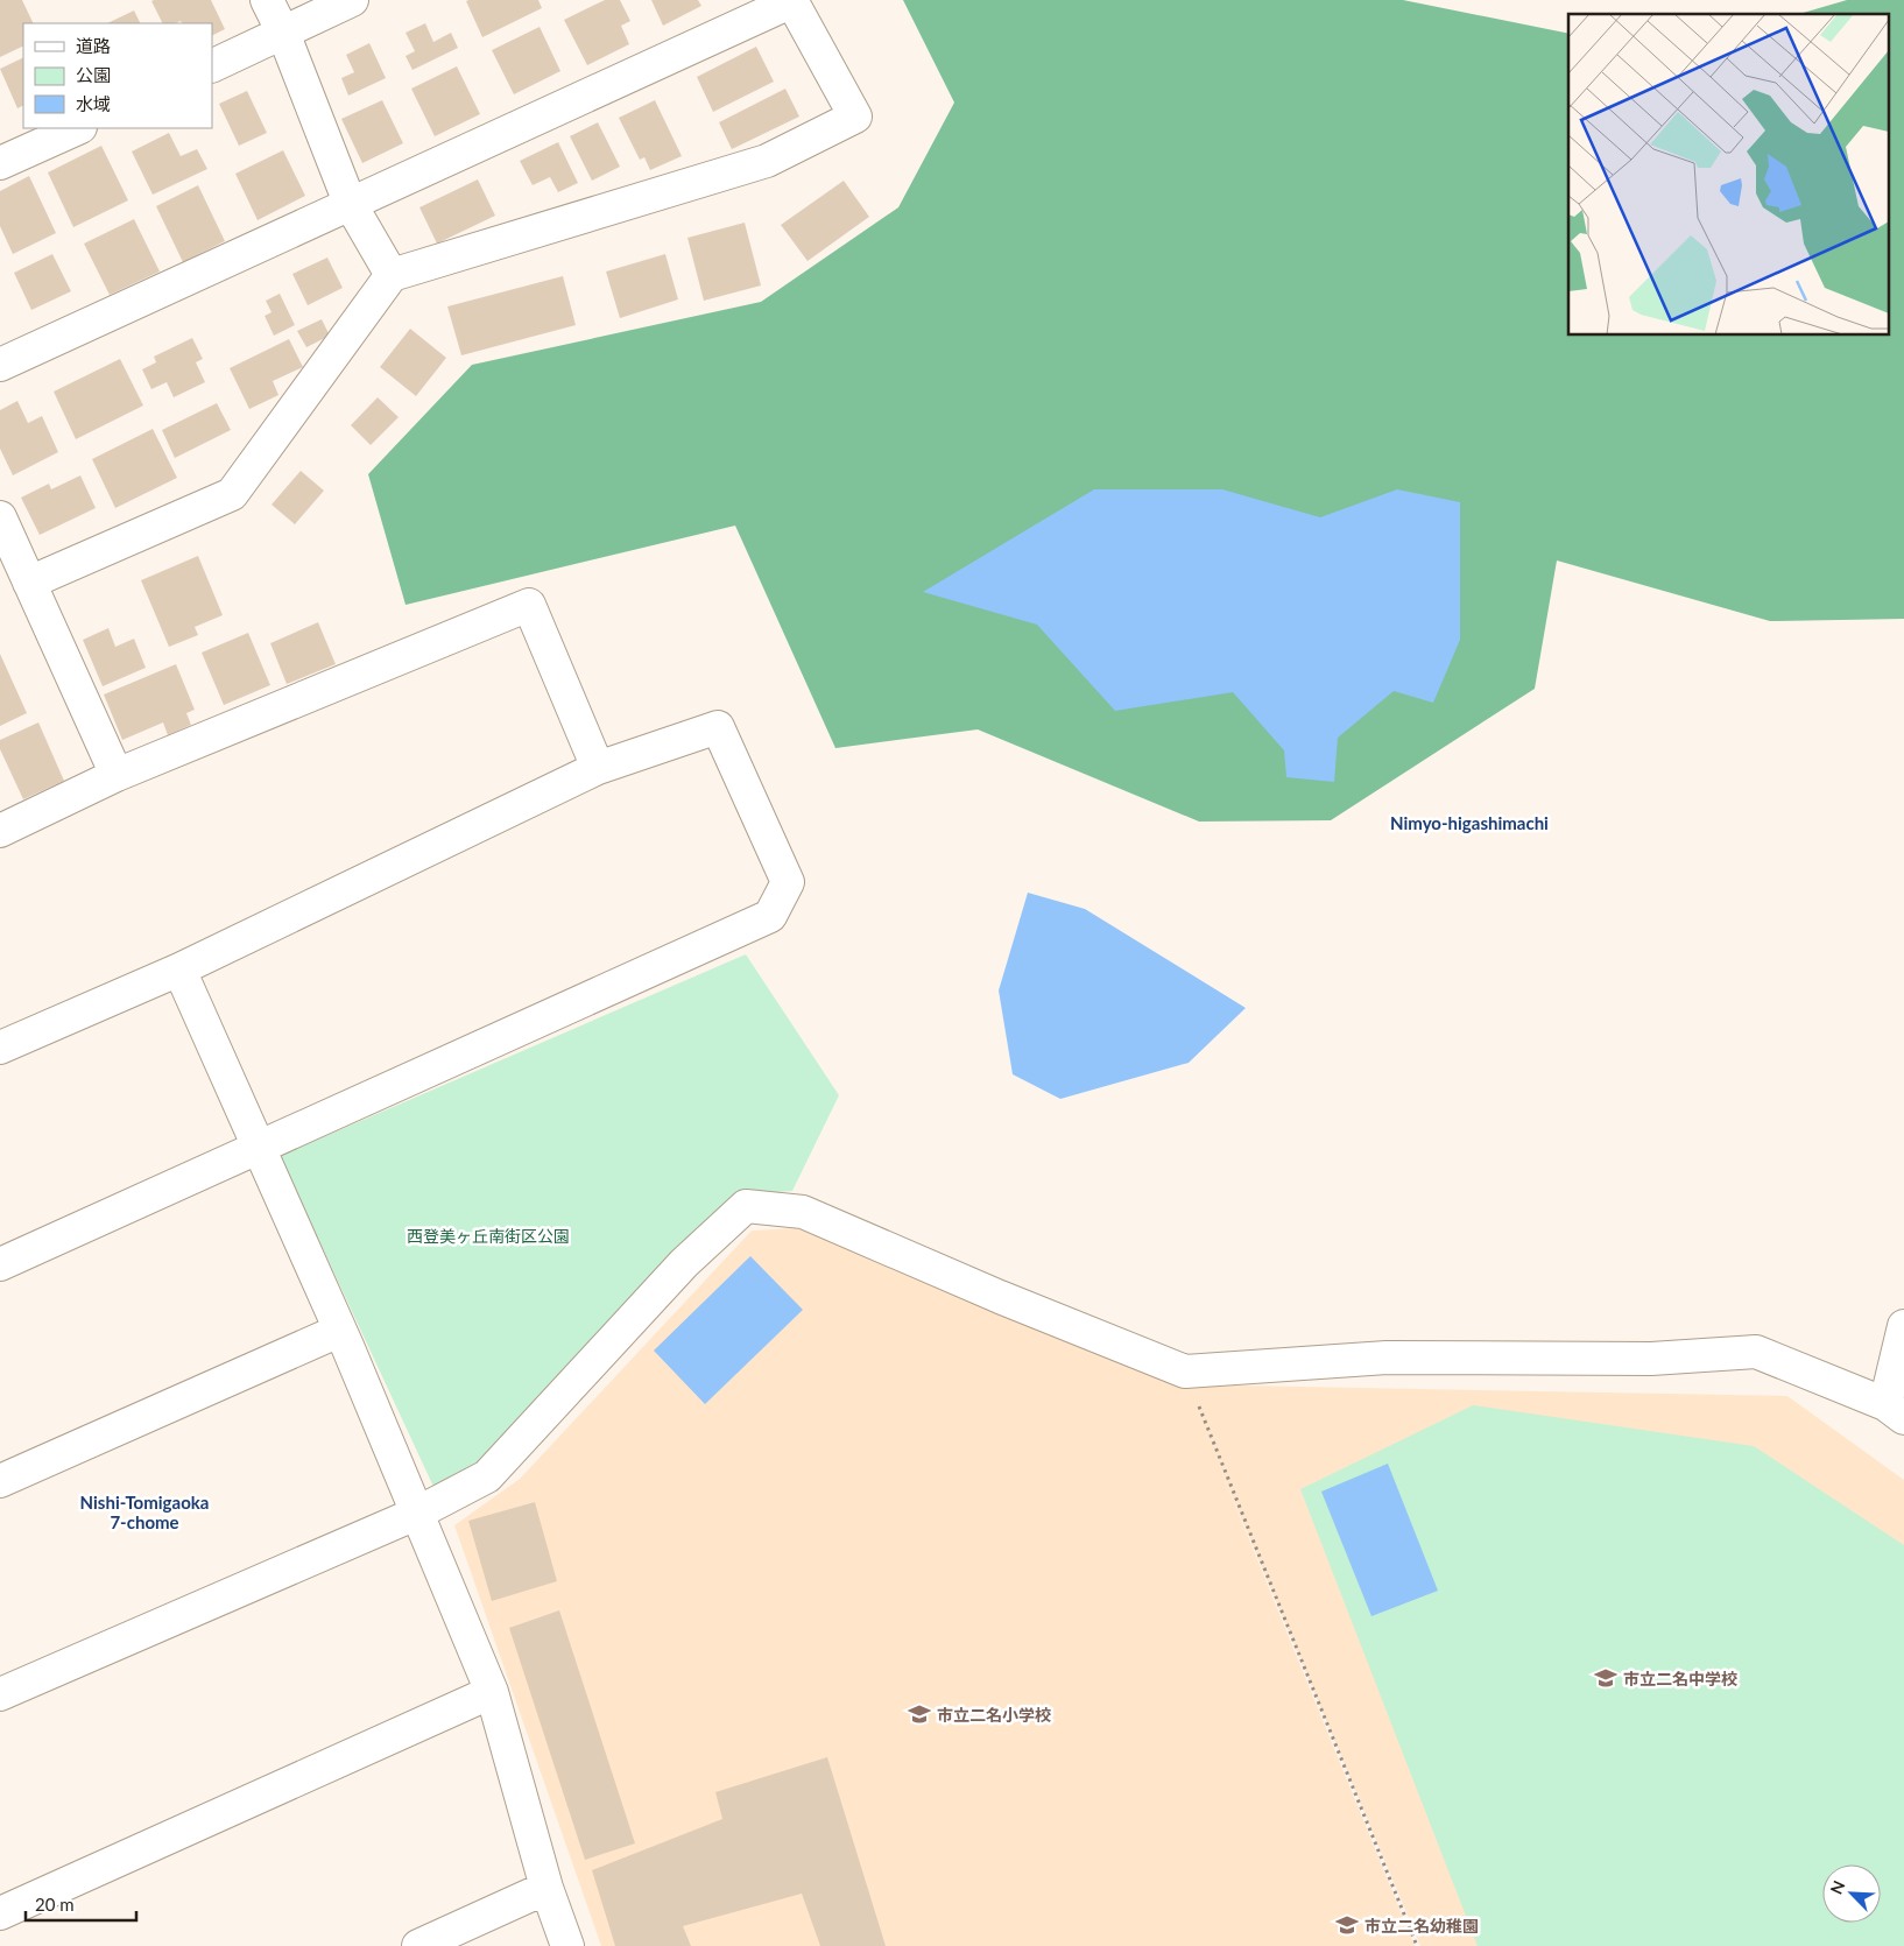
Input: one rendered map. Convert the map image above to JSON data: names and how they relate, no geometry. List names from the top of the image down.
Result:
{
  "districts": ["Nimyo-higashimachi", "Nishi-Tomigaoka 7-chome"],
  "parks": ["西登美ヶ丘南街区公園"],
  "places": {
    "school or university": ["市立二名中学校", "市立二名小学校", "市立二名幼稚園"]
  },
  "legend": ["道路", "公園", "水域"],
  "scale_bar": "20 m",
  "north": "top left"
}
